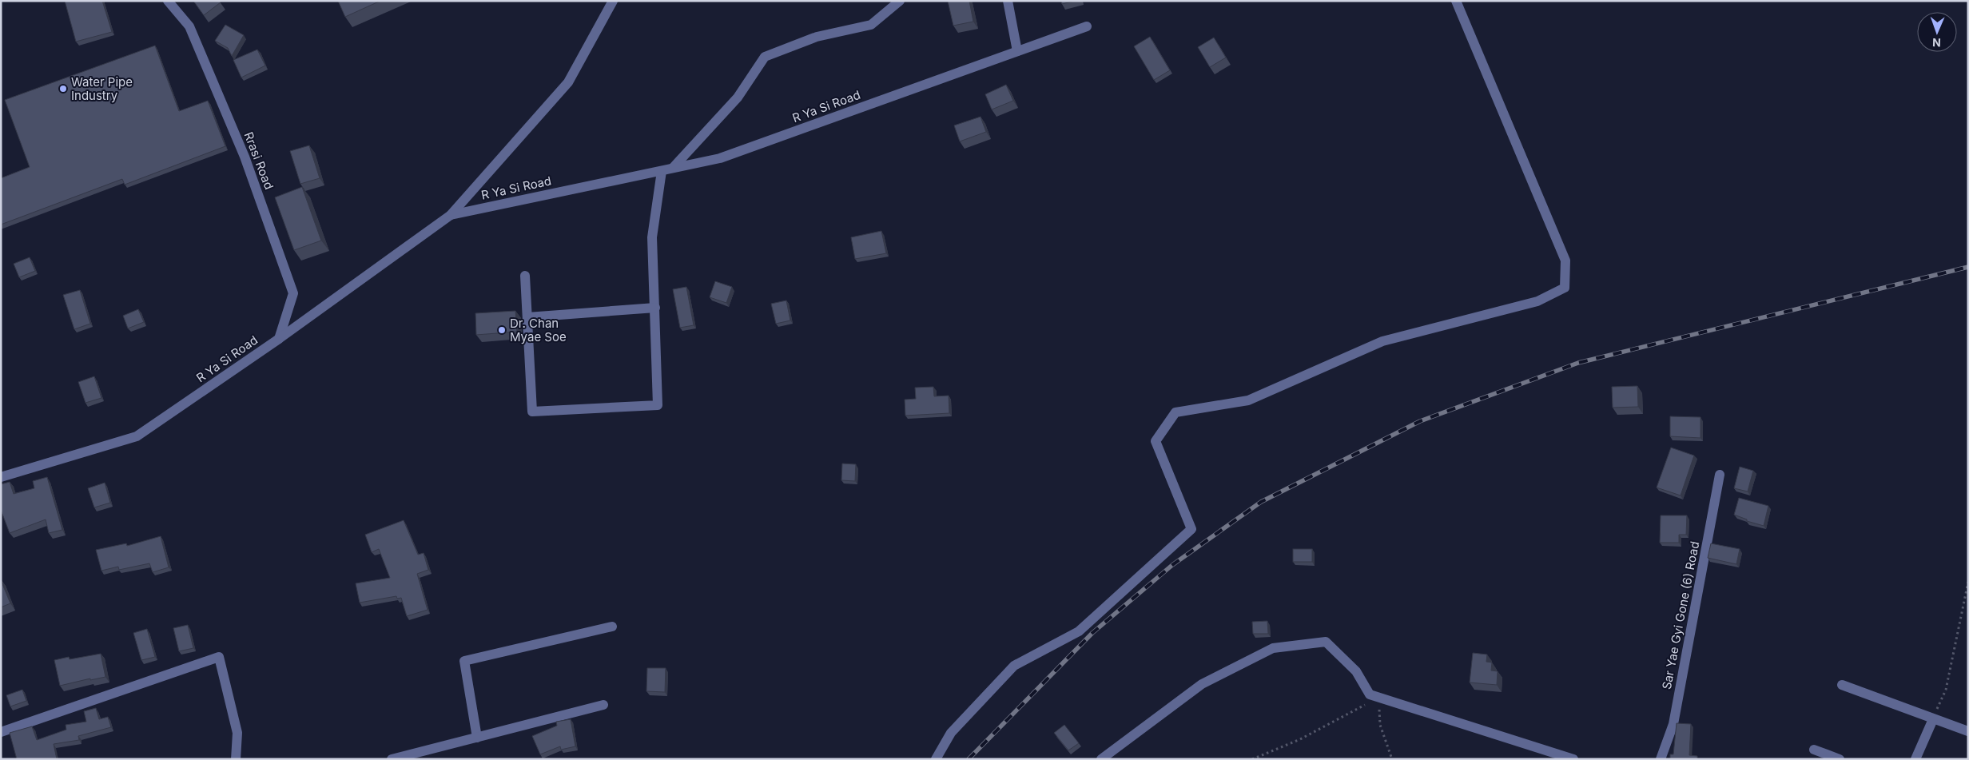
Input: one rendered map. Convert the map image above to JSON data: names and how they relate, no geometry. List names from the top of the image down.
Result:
{
  "streets": {
    "street": ["R Ya Si Road", "Rrasi Road", "Sar Yae Gyi Gone (6) Road"]
  },
  "crossings": [
    ["R Ya Si Road", "Rrasi Road"]
  ],
  "places": ["Water Pipe Industry", "Dr. Chan Myae Soe"],
  "north": "bottom"
}
